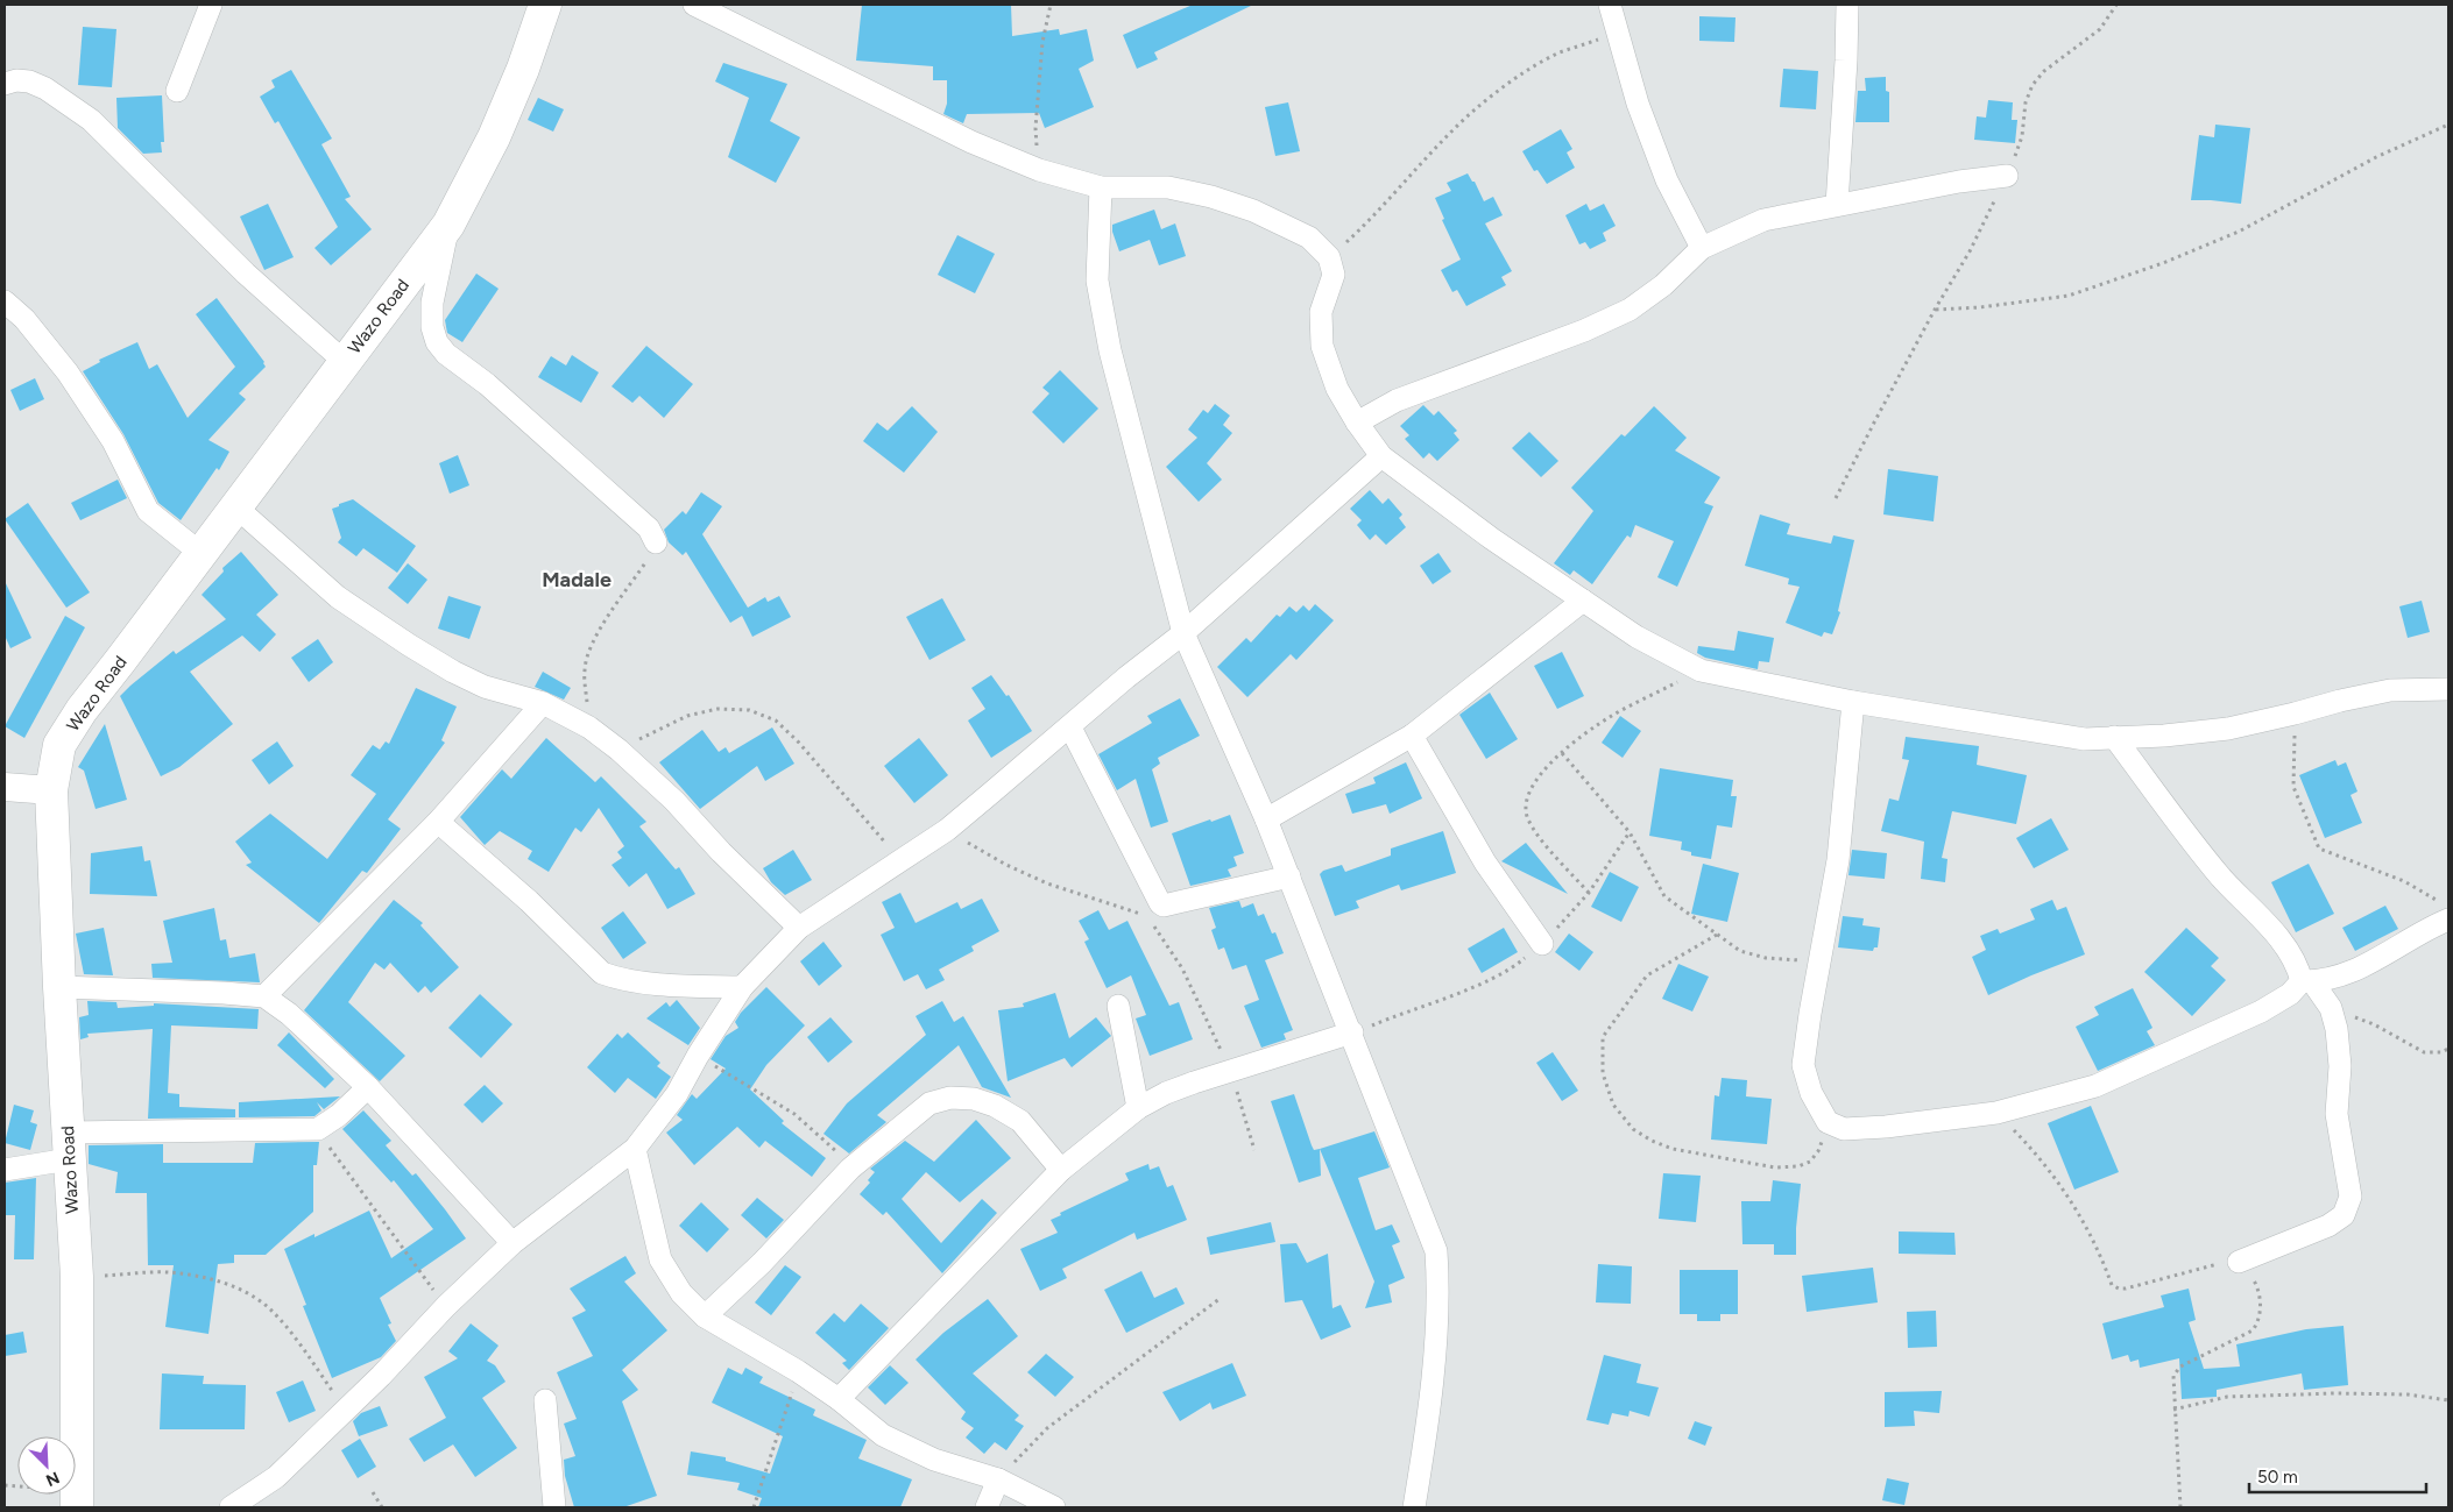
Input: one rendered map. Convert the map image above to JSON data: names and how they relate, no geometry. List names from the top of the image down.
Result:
{
  "streets": {
    "main road": ["Wazo Road"]
  },
  "districts": ["Madale"],
  "scale_bar": "50 m",
  "north": "bottom right"
}
